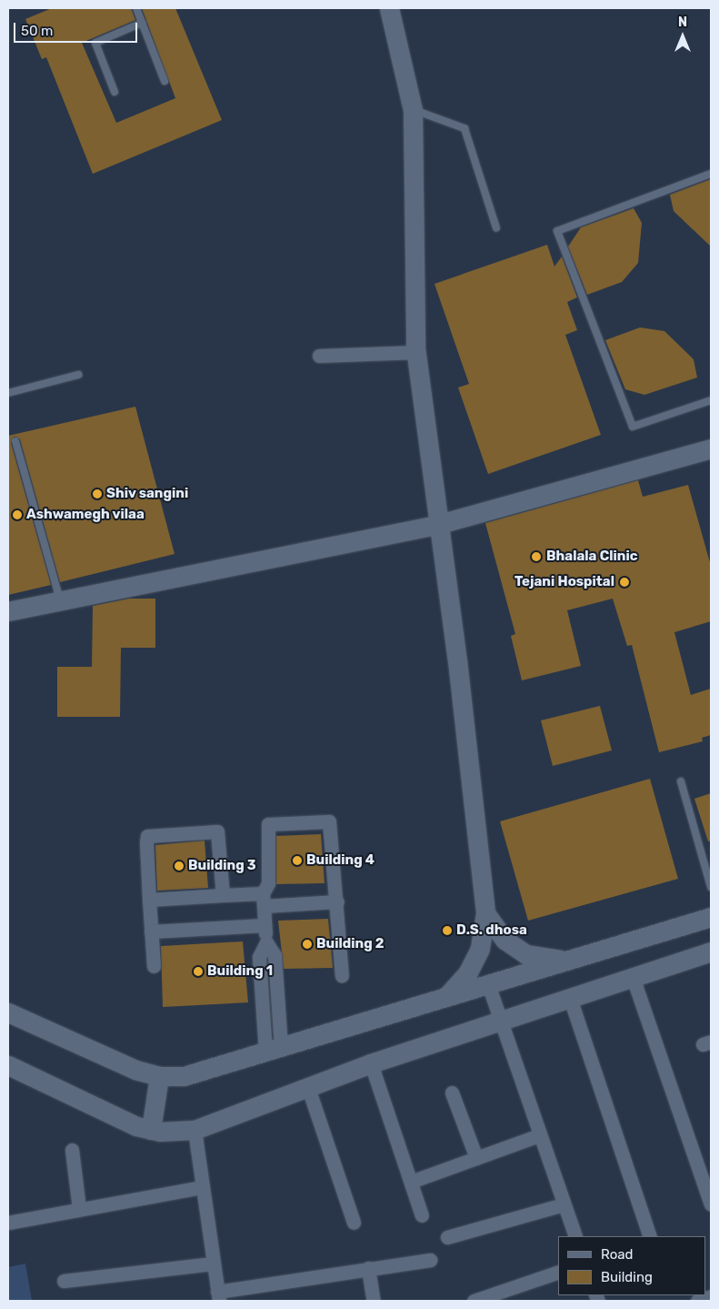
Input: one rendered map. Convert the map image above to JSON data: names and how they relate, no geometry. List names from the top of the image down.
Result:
{
  "places": [
    "Shiv sangini",
    "Ashwamegh vilaa",
    "Bhalala Clinic",
    "Tejani Hospital",
    "Building 4",
    "Building 3",
    "D.S. dhosa",
    "Building 2",
    "Building 1"
  ],
  "legend": ["Road", "Building"],
  "scale_bar": "50 m",
  "north": "top"
}
